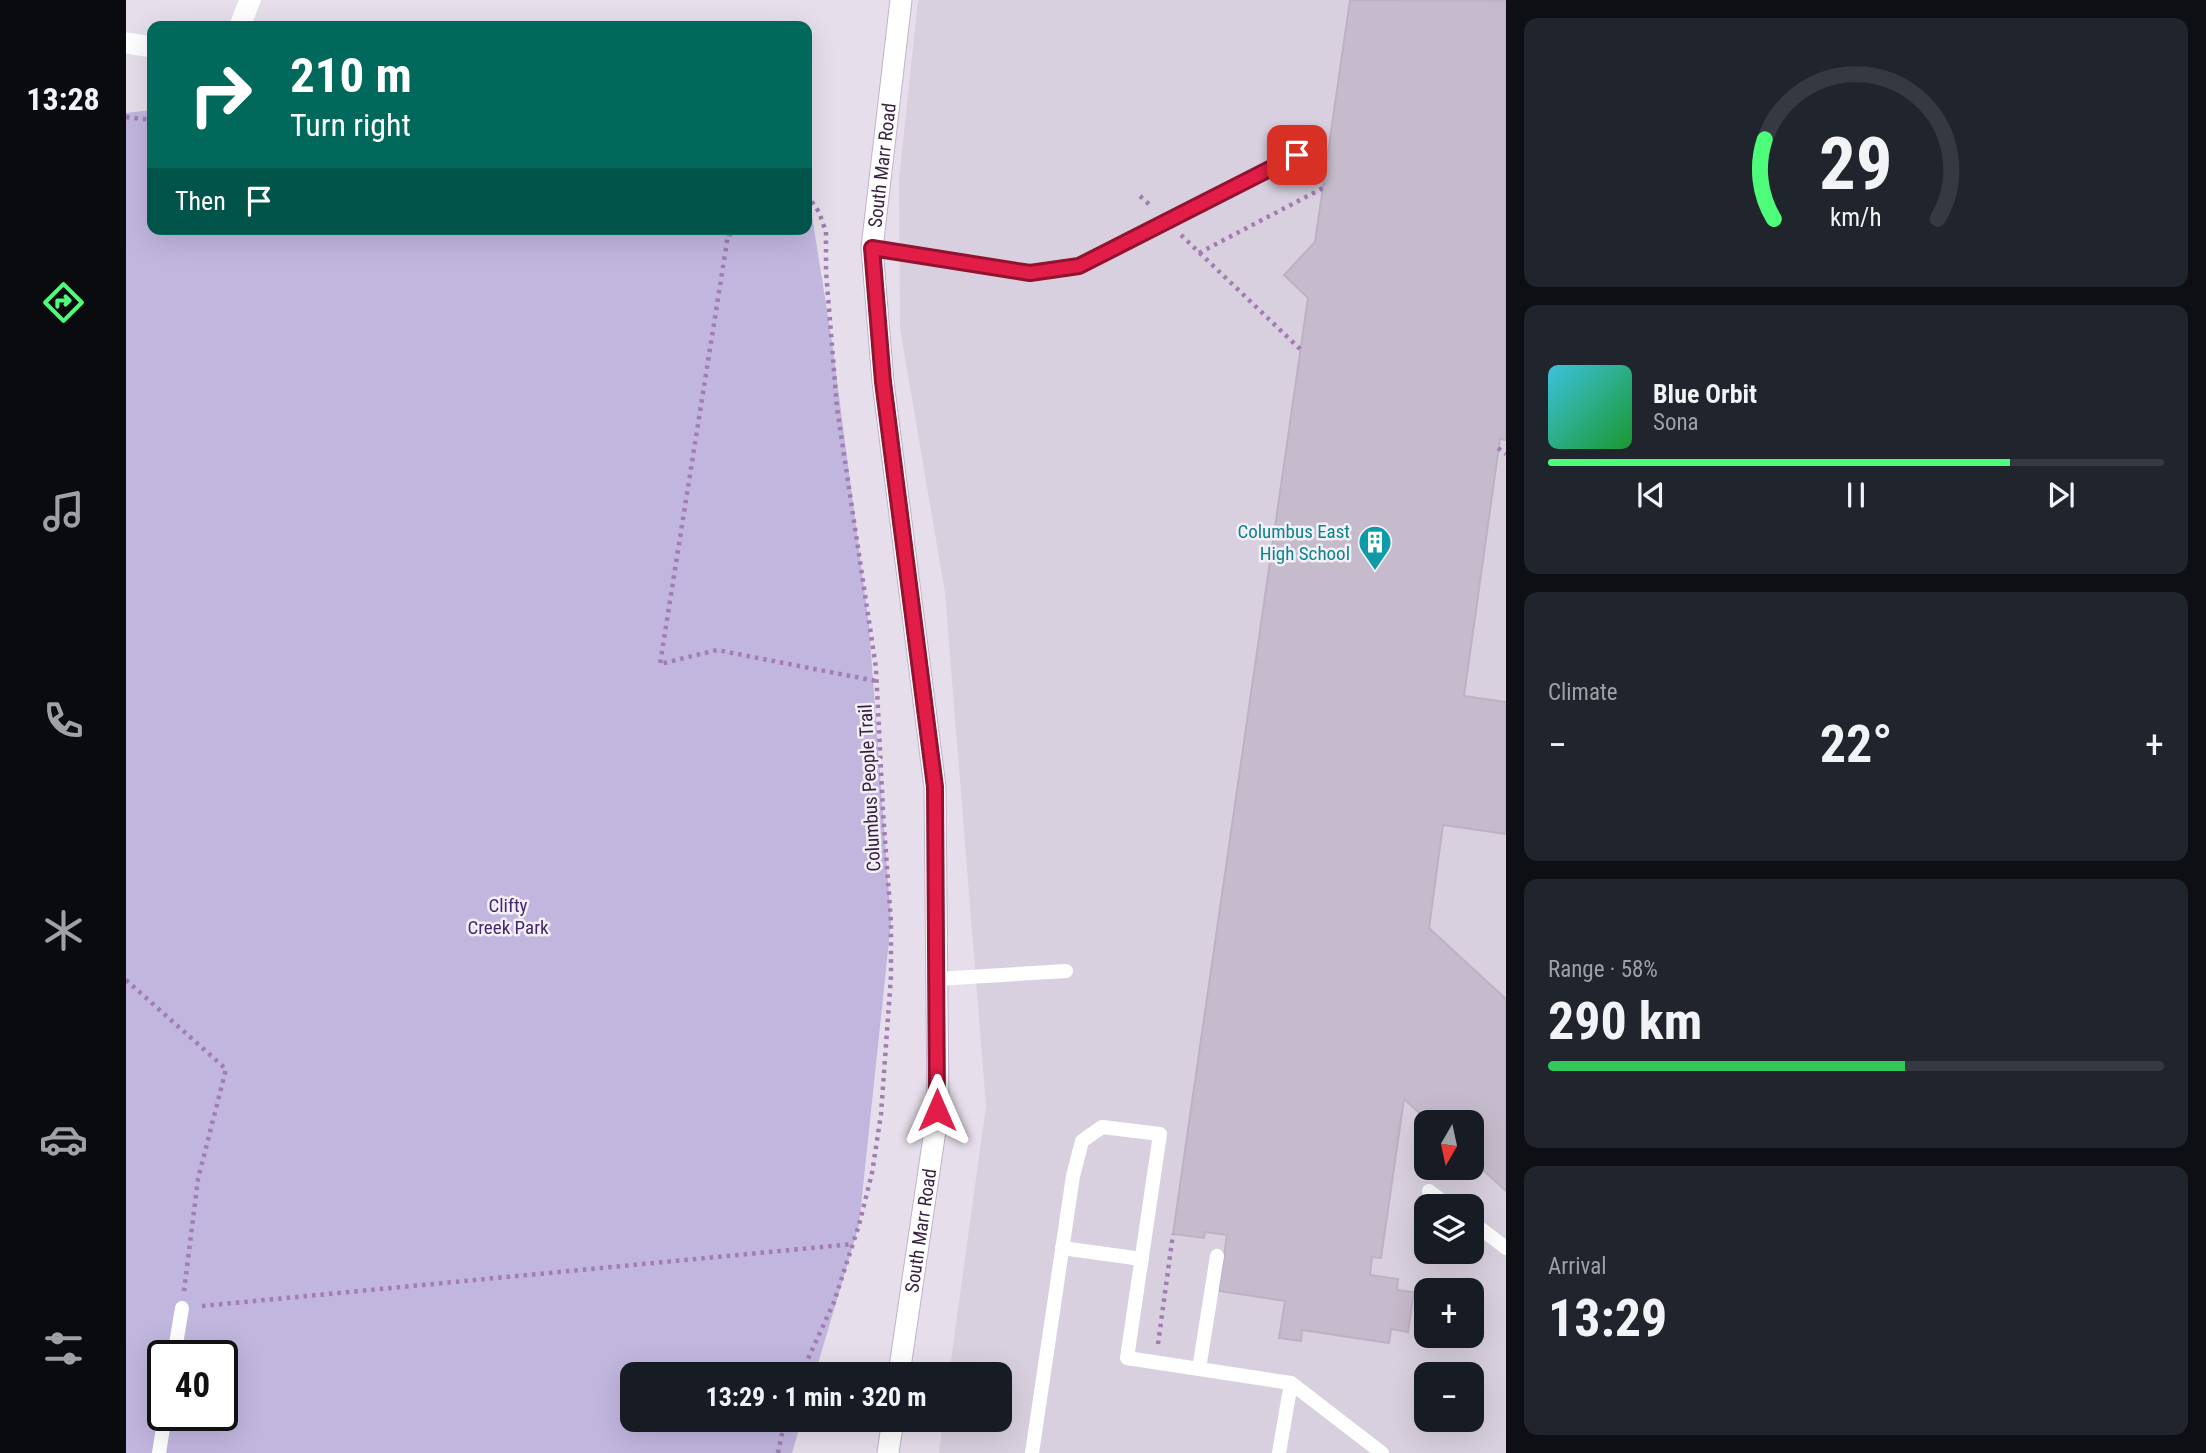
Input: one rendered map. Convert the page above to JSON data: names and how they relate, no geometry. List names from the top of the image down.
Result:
{
  "streets": {
    "street": ["South Marr Road"],
    "path": ["Columbus People Trail"]
  },
  "parks": ["Clifty Creek Park"],
  "places": {
    "building": ["Columbus East High School"]
  },
  "north": "bottom",
  "page": {
    "tabs": "13:28",
    "turn": ["210 m", "Turn right"],
    "then": "Then",
    "song": ["Blue Orbit", "Sona"],
    "tile": [
      "Climate",
      ["Range · 58%", "290 km"],
      ["Arrival", "13:29"]
    ],
    "heat": ["−", "22°", "+"],
    "map_buttons": ["+", "−"],
    "limit": "40",
    "trip": "13:29 · 1 min · 320 m",
    "gauge": ["29", "km/h"]
  }
}
